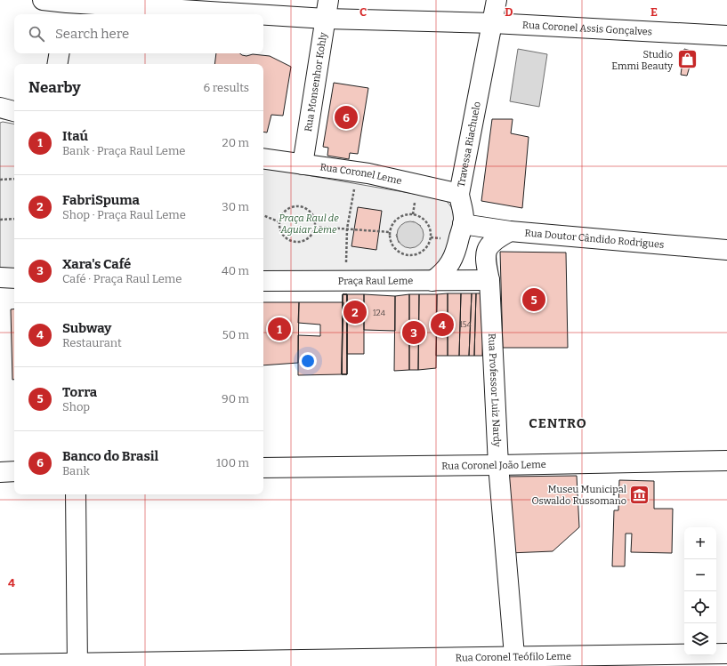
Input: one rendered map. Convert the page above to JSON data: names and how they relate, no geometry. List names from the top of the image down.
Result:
{
  "streets": {
    "street": [
      "Rua Coronel Assis Gonçalves",
      "Rua Monsenhor Kohly",
      "Travessa Riachuelo",
      "Rua Coronel Leme",
      "Rua Doutor Cândido Rodrigues",
      "Praça Raul Leme",
      "Rua Professor Luiz Nardy",
      "Rua Coronel João Leme",
      "Rua Coronel Teófilo Leme"
    ]
  },
  "crossings": [
    ["Rua Coronel Assis Gonçalves", "Rua Monsenhor Kohly"],
    ["Rua Coronel Assis Gonçalves", "Travessa Riachuelo"],
    ["Rua Monsenhor Kohly", "Rua Coronel Leme"],
    ["Travessa Riachuelo", "Rua Coronel Leme"],
    ["Travessa Riachuelo", "Rua Doutor Cândido Rodrigues"],
    ["Travessa Riachuelo", "Praça Raul Leme"],
    ["Rua Doutor Cândido Rodrigues", "Rua Professor Luiz Nardy"],
    ["Praça Raul Leme", "Rua Professor Luiz Nardy"],
    ["Rua Professor Luiz Nardy", "Rua Coronel João Leme"],
    ["Rua Professor Luiz Nardy", "Rua Coronel Teófilo Leme"]
  ],
  "districts": ["CENTRO"],
  "parks": ["Praça Raul de Aguiar Leme"],
  "places": {
    "shop": ["Studio Emmi Beauty"],
    "museum": ["Museu Municipal Oswaldo Russomano"]
  },
  "house_numbers": ["124", "154"],
  "page": {
    "search": "Search here",
    "heading": ["Nearby", "6 results"],
    "pins": [
      "6",
      "5",
      "2",
      "4",
      "1",
      "3"
    ],
    "list": [
      {
        "mark": "1",
        "name": "Itaú",
        "note": "Bank · Praça Raul Leme",
        "value": "20 m"
      },
      {
        "mark": "2",
        "name": "FabriSpuma",
        "note": "Shop · Praça Raul Leme",
        "value": "30 m"
      },
      {
        "mark": "3",
        "name": "Xara's Café",
        "note": "Café · Praça Raul Leme",
        "value": "40 m"
      },
      {
        "mark": "4",
        "name": "Subway",
        "note": "Restaurant",
        "value": "50 m"
      },
      {
        "mark": "5",
        "name": "Torra",
        "note": "Shop",
        "value": "90 m"
      },
      {
        "mark": "6",
        "name": "Banco do Brasil",
        "note": "Bank",
        "value": "100 m"
      }
    ],
    "map_buttons": ["+", "−"]
  },
  "grid": {
    "columns": ["C", "D", "E"],
    "rows": ["4"]
  }
}
